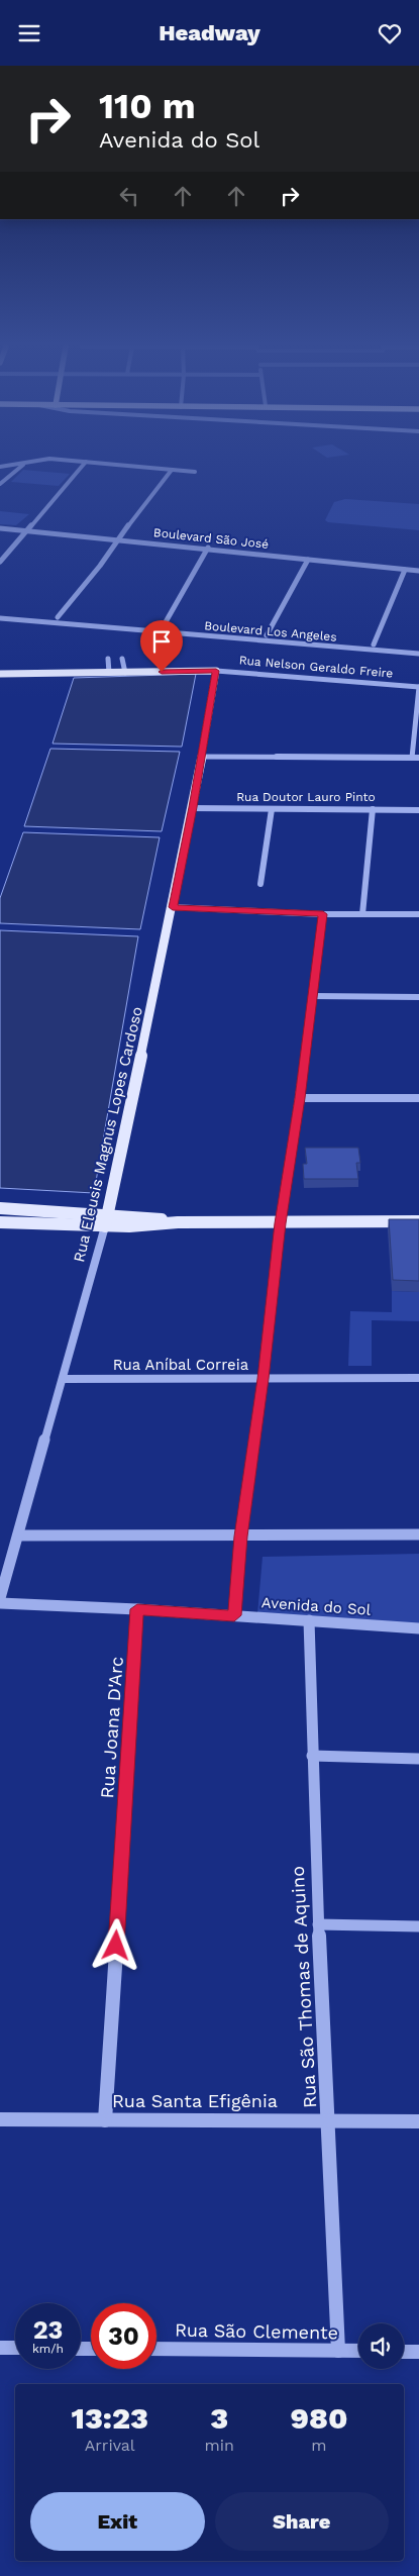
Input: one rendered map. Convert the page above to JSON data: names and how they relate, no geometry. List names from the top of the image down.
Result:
{
  "streets": {
    "main road": ["Rua Nelson Geraldo Freire", "Rua Eleusis Magnus Lopes Cardoso"],
    "street": [
      "Boulevard São José",
      "Boulevard Los Angeles",
      "Rua Doutor Lauro Pinto",
      "Rua Aníbal Correia",
      "Avenida do Sol",
      "Rua Joana D'Arc",
      "Rua São Thomas de Aquino",
      "Rua Santa Efigênia",
      "Rua São Clemente"
    ]
  },
  "crossings": [
    ["Rua Nelson Geraldo Freire", "Rua Eleusis Magnus Lopes Cardoso"],
    ["Rua Doutor Lauro Pinto", "Rua Eleusis Magnus Lopes Cardoso"],
    ["Rua Eleusis Magnus Lopes Cardoso", "Rua Aníbal Correia"],
    ["Avenida do Sol", "Rua Joana D'Arc"],
    ["Avenida do Sol", "Rua São Thomas de Aquino"],
    ["Rua Joana D'Arc", "Rua Santa Efigênia"],
    ["Rua São Thomas de Aquino", "Rua Santa Efigênia"],
    ["Rua São Thomas de Aquino", "Rua São Clemente"]
  ],
  "page": {
    "header": "Headway",
    "turn": ["110 m", "Avenida do Sol"],
    "speed": "23 km/h",
    "limit": "30",
    "eta": [
      "13:23",
      "Arrival",
      "3",
      "min",
      "980",
      "m"
    ],
    "buttons": ["Exit", "Share"]
  }
}
